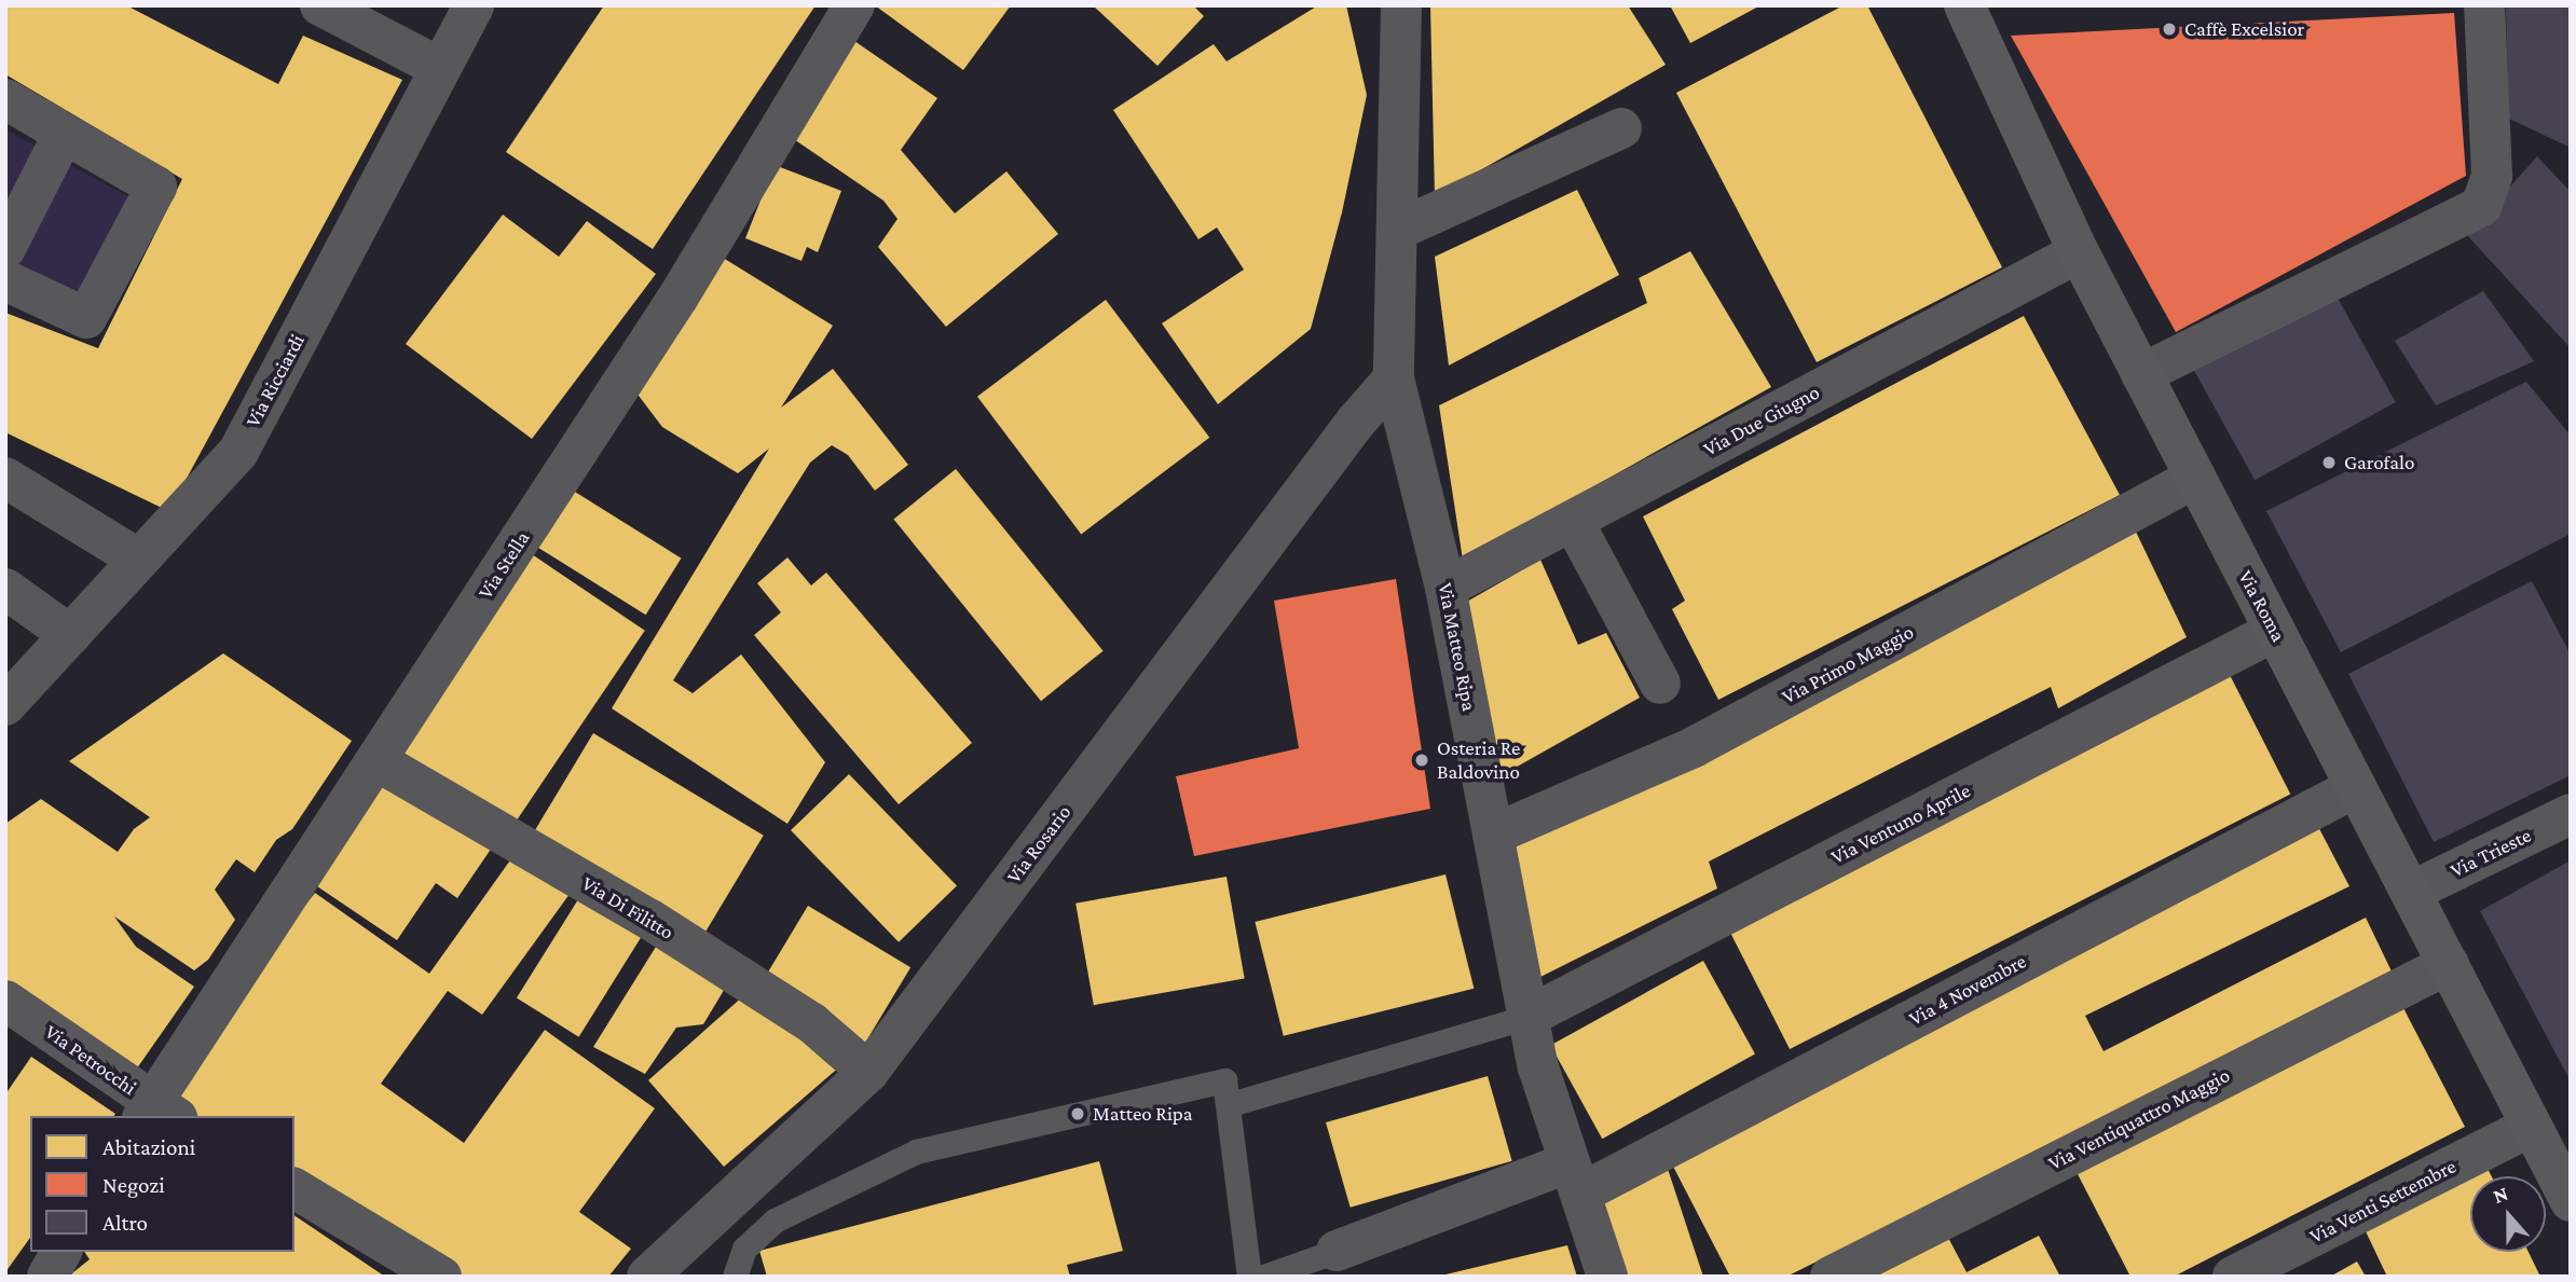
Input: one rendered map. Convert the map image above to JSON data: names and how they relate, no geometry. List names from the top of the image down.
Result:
{
  "streets": {
    "main road": ["Via Roma"],
    "street": [
      "Via Ricciardi",
      "Via Due Giugno",
      "Via Stella",
      "Via Matteo Ripa",
      "Via Primo Maggio",
      "Via Ventuno Aprile",
      "Via Rosario",
      "Via Trieste",
      "Via Di Filitto",
      "Via 4 Novembre",
      "Via Petrocchi",
      "Via Ventiquattro Maggio",
      "Via Venti Settembre"
    ]
  },
  "crossings": [
    ["Via Due Giugno", "Via Roma"],
    ["Via Due Giugno", "Via Matteo Ripa"],
    ["Via Stella", "Via Di Filitto"],
    ["Via Stella", "Via Petrocchi"],
    ["Via Roma", "Via Primo Maggio"],
    ["Via Roma", "Via Ventuno Aprile"],
    ["Via Roma", "Via Trieste"],
    ["Via Roma", "Via 4 Novembre"],
    ["Via Roma", "Via Ventiquattro Maggio"],
    ["Via Roma", "Via Venti Settembre"],
    ["Via Matteo Ripa", "Via Primo Maggio"],
    ["Via Matteo Ripa", "Via Ventuno Aprile"],
    ["Via Matteo Ripa", "Via Rosario"],
    ["Via Matteo Ripa", "Via 4 Novembre"],
    ["Via Rosario", "Via Di Filitto"]
  ],
  "places": [
    "Caffè Excelsior",
    "Garofalo",
    "Osteria Re Baldovino",
    "Matteo Ripa"
  ],
  "legend": ["Abitazioni", "Negozi", "Altro"],
  "north": "top"
}
